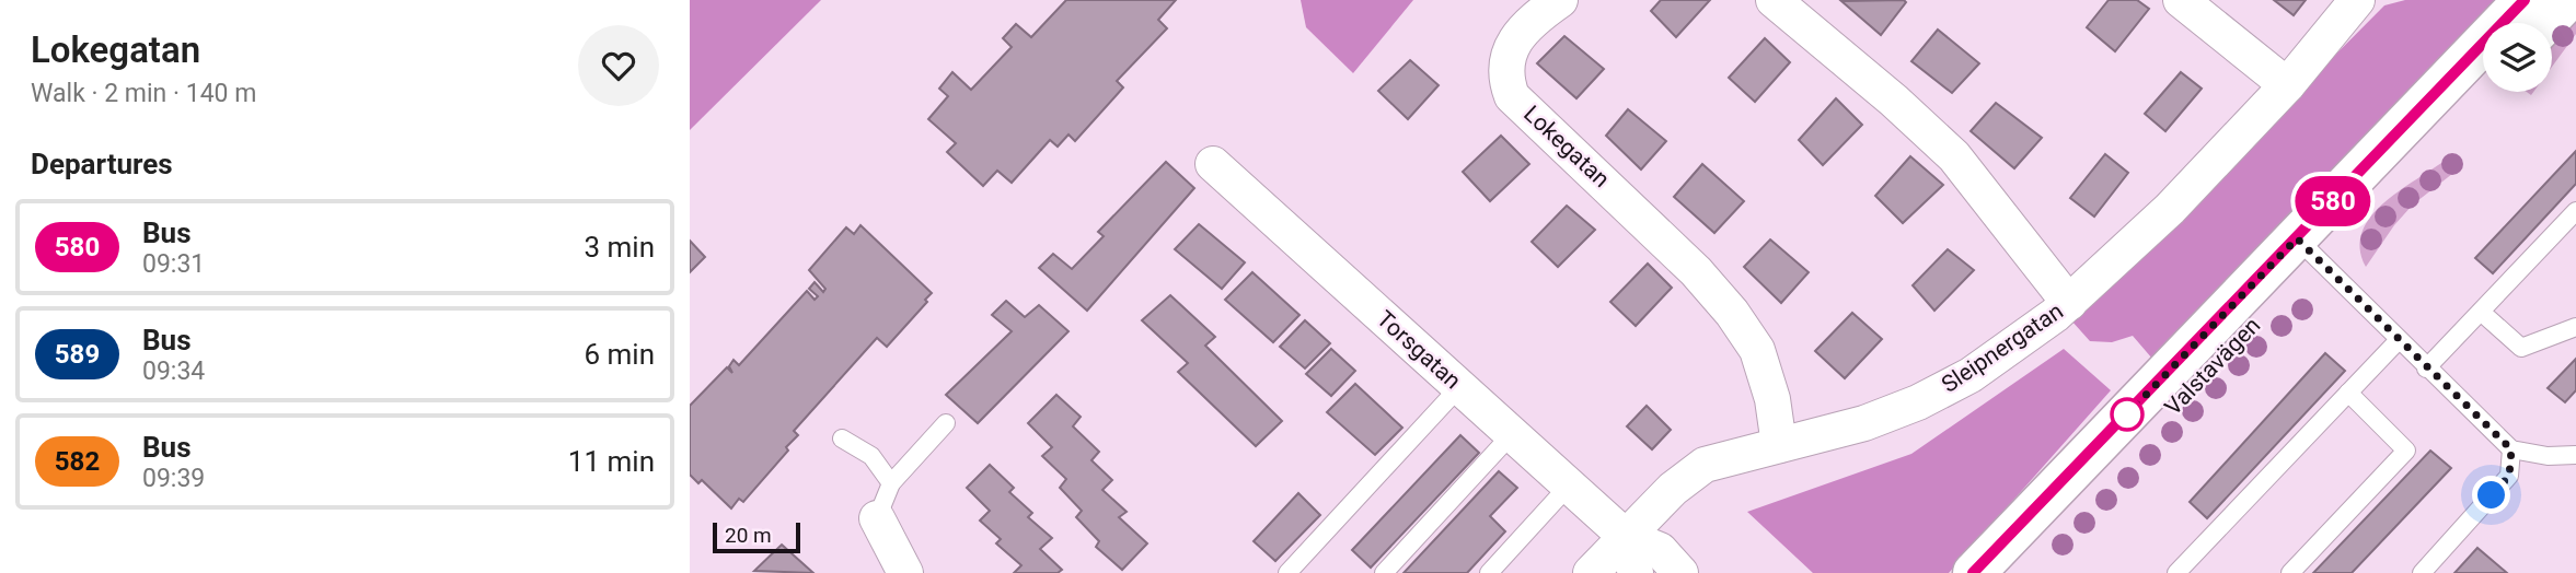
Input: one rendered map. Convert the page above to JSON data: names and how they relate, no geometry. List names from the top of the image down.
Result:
{
  "streets": {
    "street": [
      "Lokegatan",
      "Sleipnergatan",
      "Torsgatan",
      "Valstavägen"
    ]
  },
  "crossings": [
    ["Lokegatan", "Sleipnergatan"],
    ["Sleipnergatan", "Torsgatan"]
  ],
  "lines": ["bus line 580"],
  "scale_bar": "20 m",
  "page": {
    "heading": [
      ["Lokegatan", "Walk · 2 min · 140 m"],
      "Departures"
    ],
    "on_map": "580",
    "list": [
      {
        "mark": "580",
        "name": "Bus",
        "note": "09:31",
        "value": "3 min"
      },
      {
        "mark": "589",
        "name": "Bus",
        "note": "09:34",
        "value": "6 min"
      },
      {
        "mark": "582",
        "name": "Bus",
        "note": "09:39",
        "value": "11 min"
      }
    ],
    "scale": "20 m"
  }
}
